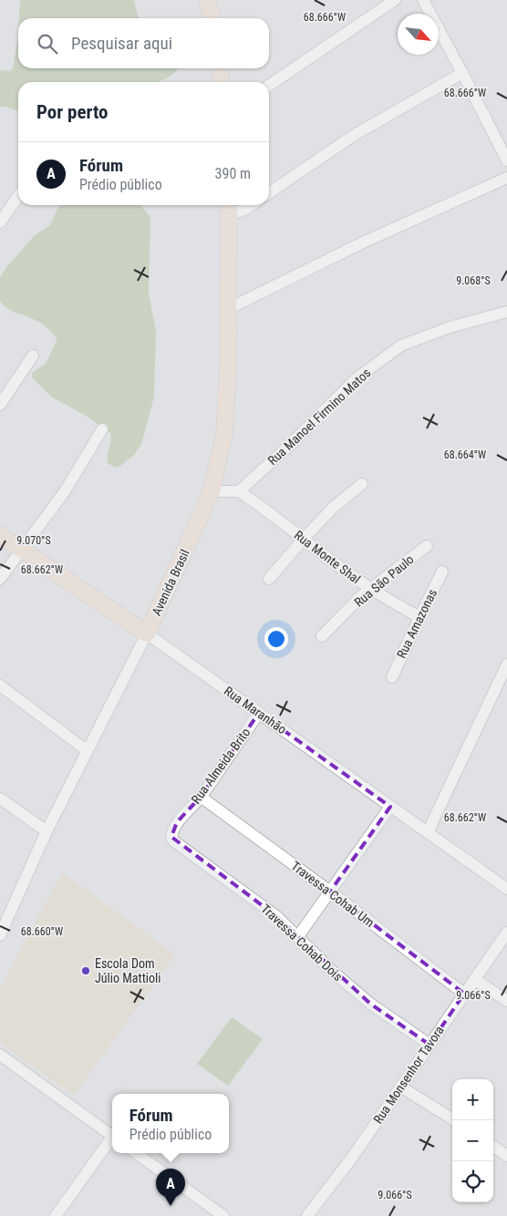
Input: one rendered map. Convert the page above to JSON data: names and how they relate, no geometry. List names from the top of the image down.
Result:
{
  "streets": {
    "street": [
      "Rua Manoel Firmino Matos",
      "Rua Monte Shal",
      "Rua São Paulo",
      "Avenida Brasil",
      "Rua Amazonas",
      "Rua Maranhão",
      "Rua Almeida Brito",
      "Travessa Cohab Um",
      "Travessa Cohab Dois",
      "Rua Monsenhor Tavora"
    ]
  },
  "crossings": [
    ["Rua Manoel Firmino Matos", "Rua Monte Shal"],
    ["Rua Monte Shal", "Rua São Paulo"],
    ["Rua Monte Shal", "Rua Amazonas"],
    ["Avenida Brasil", "Rua Maranhão"],
    ["Rua Maranhão", "Rua Almeida Brito"],
    ["Rua Almeida Brito", "Travessa Cohab Um"],
    ["Rua Almeida Brito", "Travessa Cohab Dois"],
    ["Travessa Cohab Um", "Rua Monsenhor Tavora"],
    ["Travessa Cohab Dois", "Rua Monsenhor Tavora"]
  ],
  "places": ["Escola Dom Júlio Mattioli"],
  "north": "bottom right",
  "page": {
    "search": "Pesquisar aqui",
    "heading": "Por perto",
    "list": [
      {
        "mark": "A",
        "name": "Fórum",
        "note": "Prédio público",
        "value": "390 m"
      }
    ],
    "map_buttons": ["+", "−"],
    "popup": ["Fórum", "Prédio público"],
    "pins": "A"
  },
  "coordinates": [
    "68.666°W",
    "9.068°S",
    "68.664°W",
    "9.070°S",
    "68.662°W",
    "68.660°W",
    "9.066°S"
  ]
}
